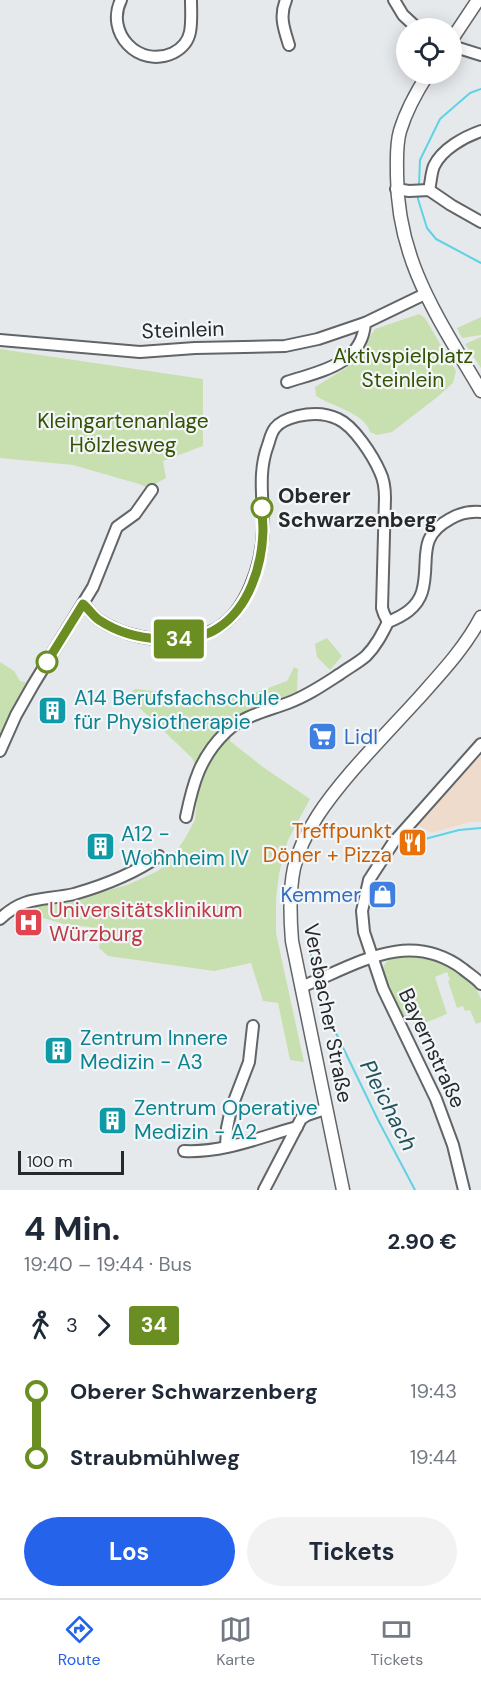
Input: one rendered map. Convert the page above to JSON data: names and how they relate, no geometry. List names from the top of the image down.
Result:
{
  "streets": {
    "main road": ["Versbacher Straße"],
    "street": ["Steinlein", "Bayernstraße"]
  },
  "water": ["Pleichach"],
  "parks": ["Aktivspielplatz Steinlein", "Kleingartenanlage Hölzlesweg"],
  "places": {
    "other": ["Oberer Schwarzenberg"],
    "building": [
      "A14 Berufsfachschule für Physiotherapie",
      "A12 - Wohnheim IV",
      "Zentrum Innere Medizin - A3",
      "Zentrum Operative Medizin - A2"
    ],
    "supermarket": ["Lidl"],
    "restaurant": ["Treffpunkt Döner + Pizza"],
    "shop": ["Kemmer"],
    "hospital": ["Universitätsklinikum Würzburg"]
  },
  "lines": ["bus line 34"],
  "scale_bar": "100 m",
  "page": {
    "on_map": "34",
    "scale": "100 m",
    "heading": ["4 Min.", "19:40 – 19:44 · Bus", "2.90 €"],
    "legs": ["3", "34"],
    "list": [
      {
        "name": "Oberer Schwarzenberg",
        "value": "19:43"
      },
      {
        "name": "Straubmühlweg",
        "value": "19:44"
      }
    ],
    "buttons": ["Los", "Tickets"],
    "tabs": ["Route", "Karte", "Tickets"]
  }
}
